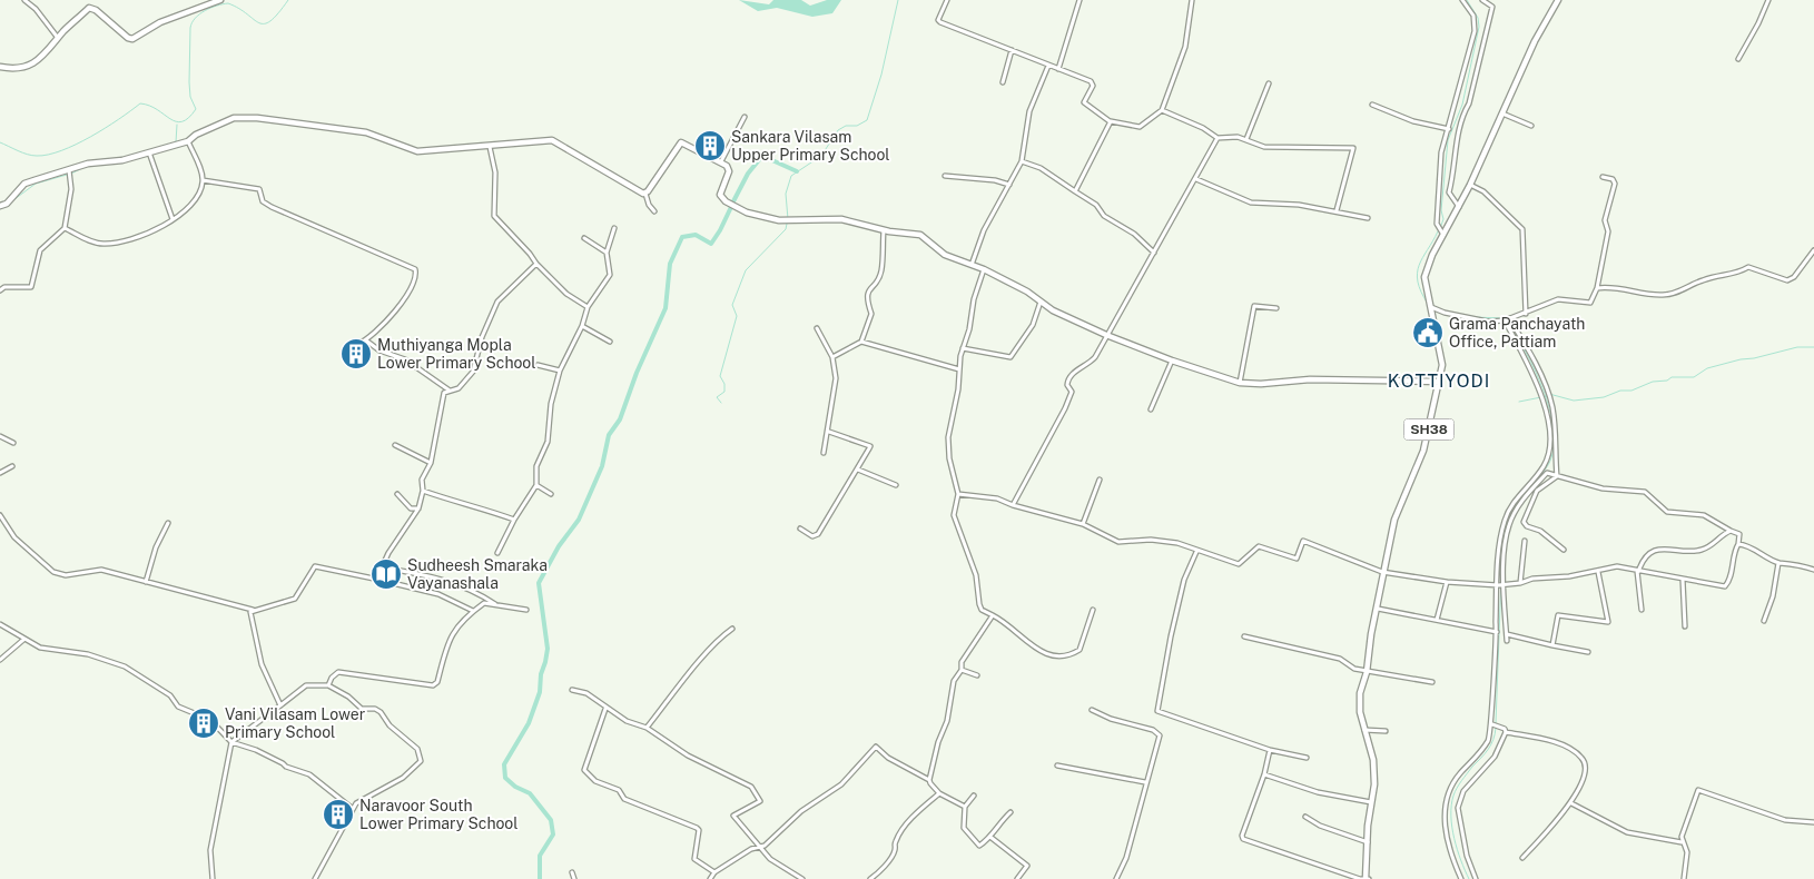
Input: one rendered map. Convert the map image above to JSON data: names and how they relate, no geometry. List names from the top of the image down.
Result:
{
  "streets": {
    "main road": ["SH38"]
  },
  "districts": ["KOTTIYODI"],
  "places": {
    "building": [
      "Sankara Vilasam Upper Primary School",
      "Muthiyanga Mopla Lower Primary School",
      "Vani Vilasam Lower Primary School",
      "Naravoor South Lower Primary School"
    ],
    "public building": ["Grama Panchayath Office, Pattiam"],
    "library": ["Sudheesh Smaraka Vayanashala"]
  }
}
